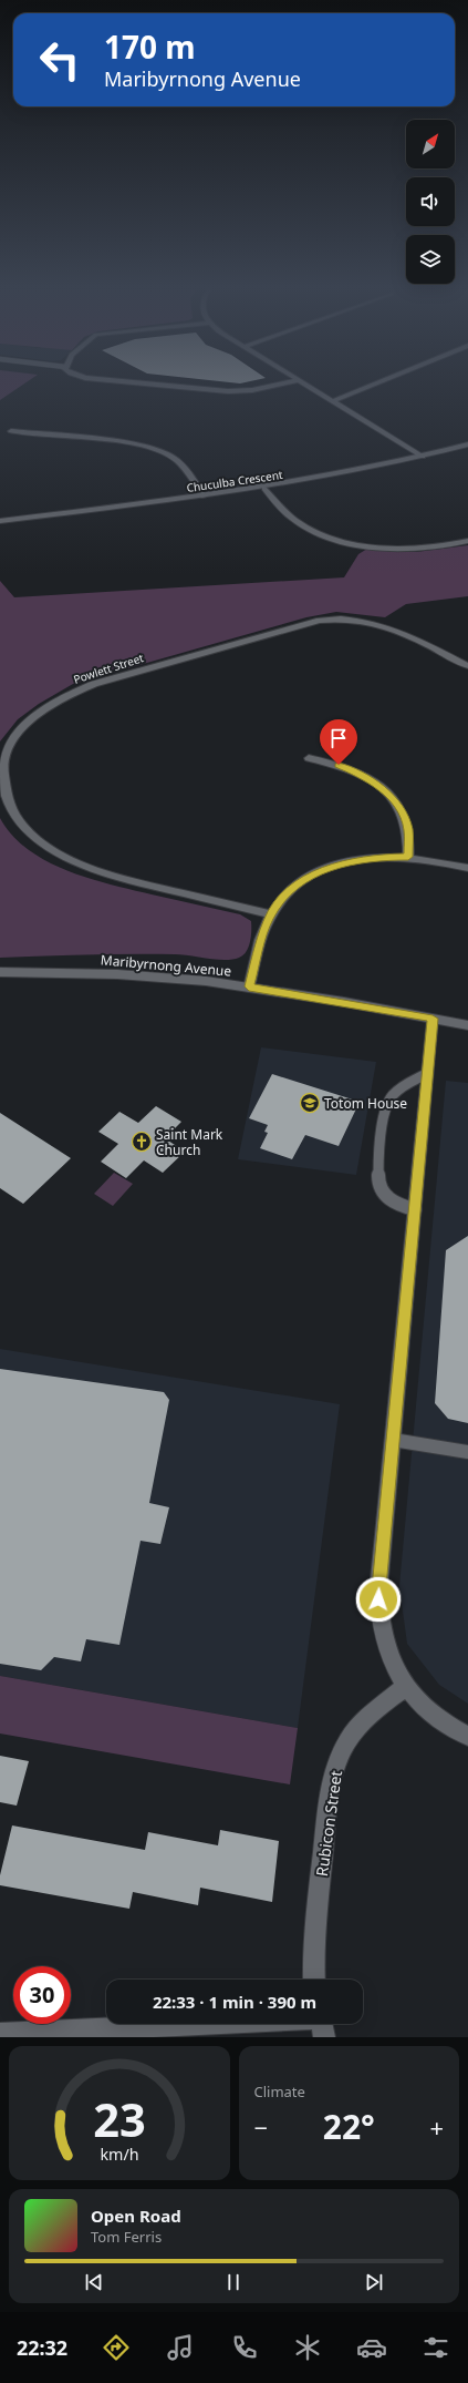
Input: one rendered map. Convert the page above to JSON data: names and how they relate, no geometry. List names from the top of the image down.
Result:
{
  "streets": {
    "street": [
      "Chuculba Crescent",
      "Powlett Street",
      "Maribyrnong Avenue",
      "Rubicon Street"
    ]
  },
  "places": {
    "school or university": ["Totom House"],
    "church": ["Saint Mark Church"]
  },
  "north": "top right",
  "page": {
    "turn": ["170 m", "Maribyrnong Avenue"],
    "limit": "30",
    "trip": "22:33 · 1 min · 390 m",
    "tile": "Climate",
    "heat": ["−", "22°", "+"],
    "song": ["Open Road", "Tom Ferris"],
    "tabs": "22:32",
    "gauge": ["23", "km/h"]
  }
}
